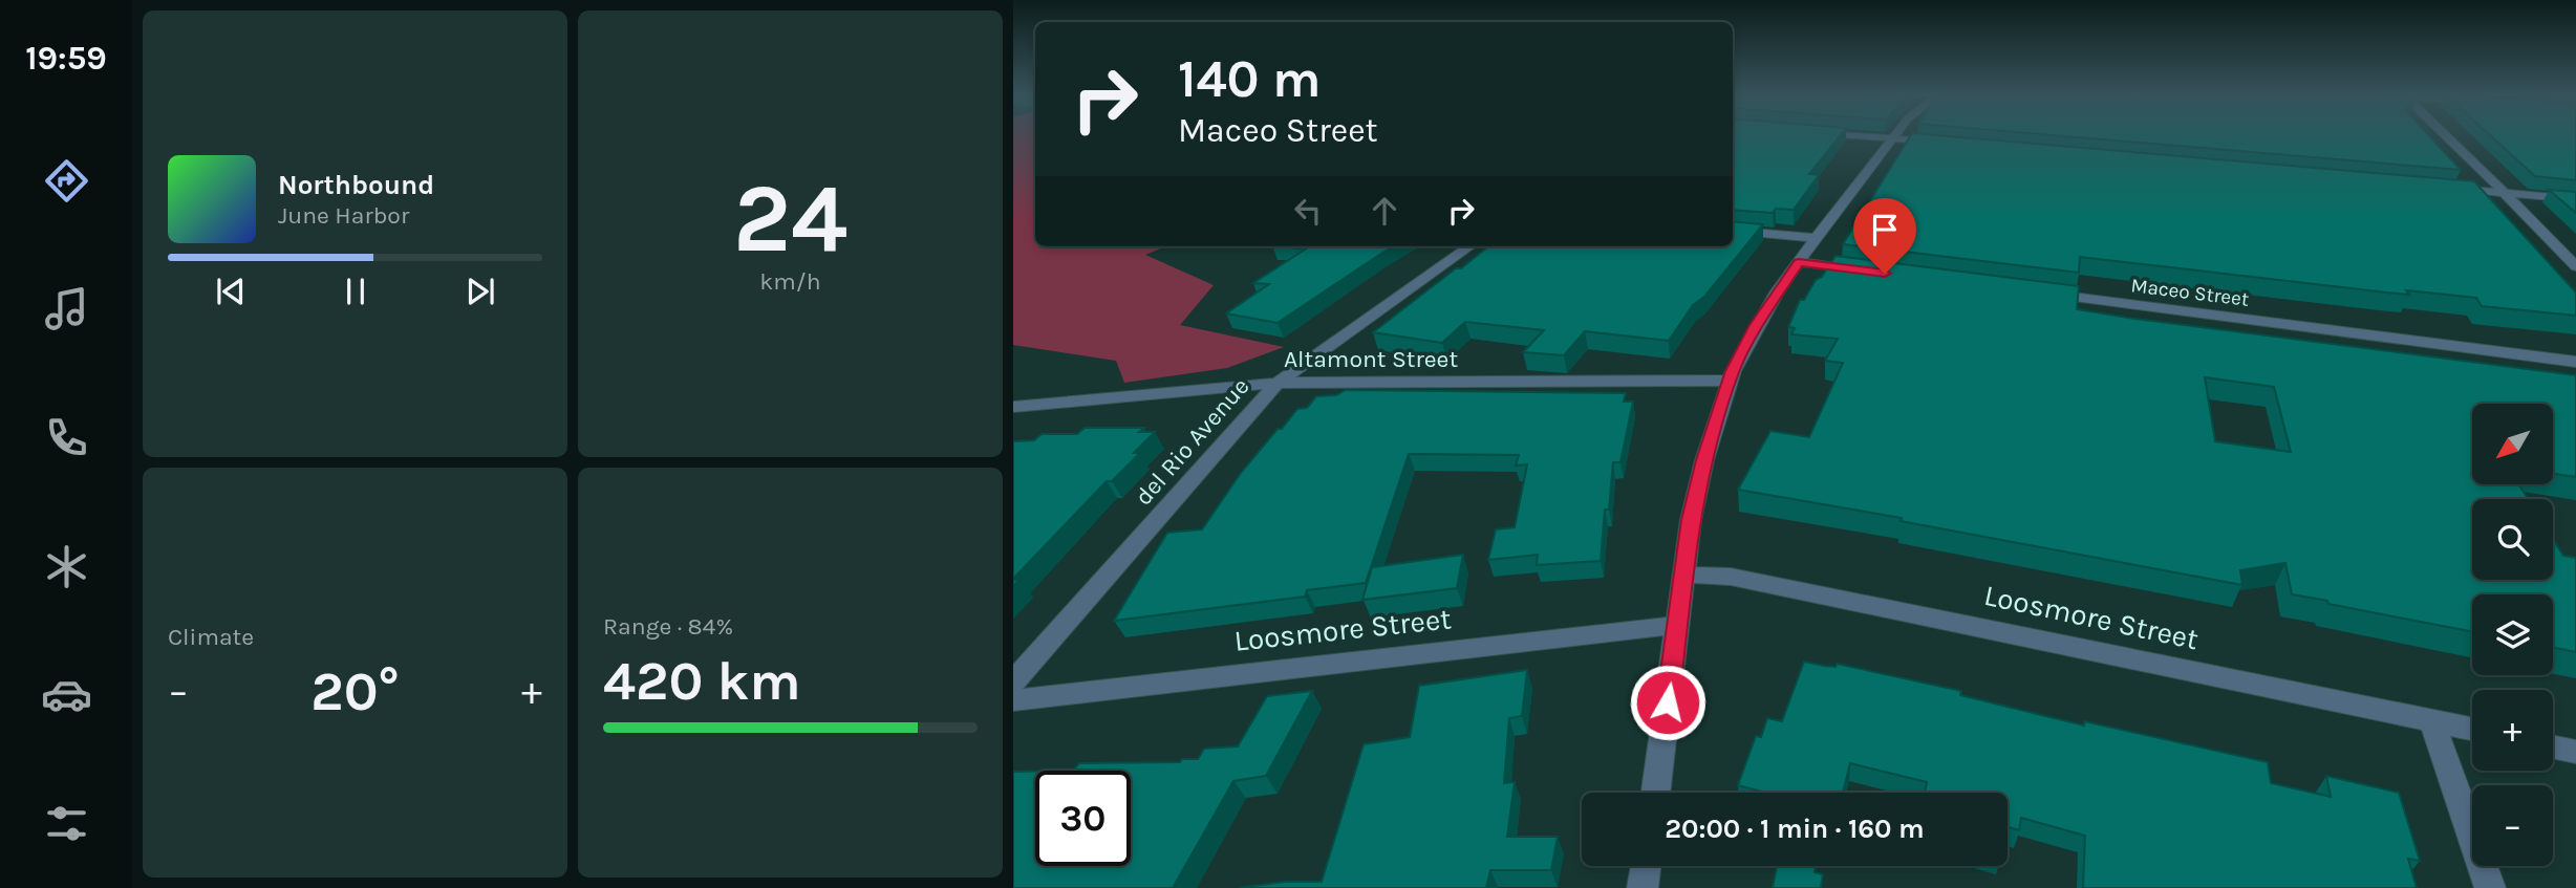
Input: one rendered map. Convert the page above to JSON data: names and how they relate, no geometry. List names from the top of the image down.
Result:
{
  "streets": {
    "street": [
      "Maceo Street",
      "Altamont Street",
      "del Rio Avenue",
      "Loosmore Street"
    ]
  },
  "crossings": [
    ["Altamont Street", "del Rio Avenue"]
  ],
  "north": "bottom left",
  "page": {
    "tabs": "19:59",
    "tile": [
      ["24", "km/h"],
      "Climate",
      ["Range · 84%", "420 km"]
    ],
    "turn": ["140 m", "Maceo Street"],
    "song": ["Northbound", "June Harbor"],
    "map_buttons": ["+", "−"],
    "heat": ["−", "20°", "+"],
    "limit": "30",
    "trip": "20:00 · 1 min · 160 m"
  }
}
